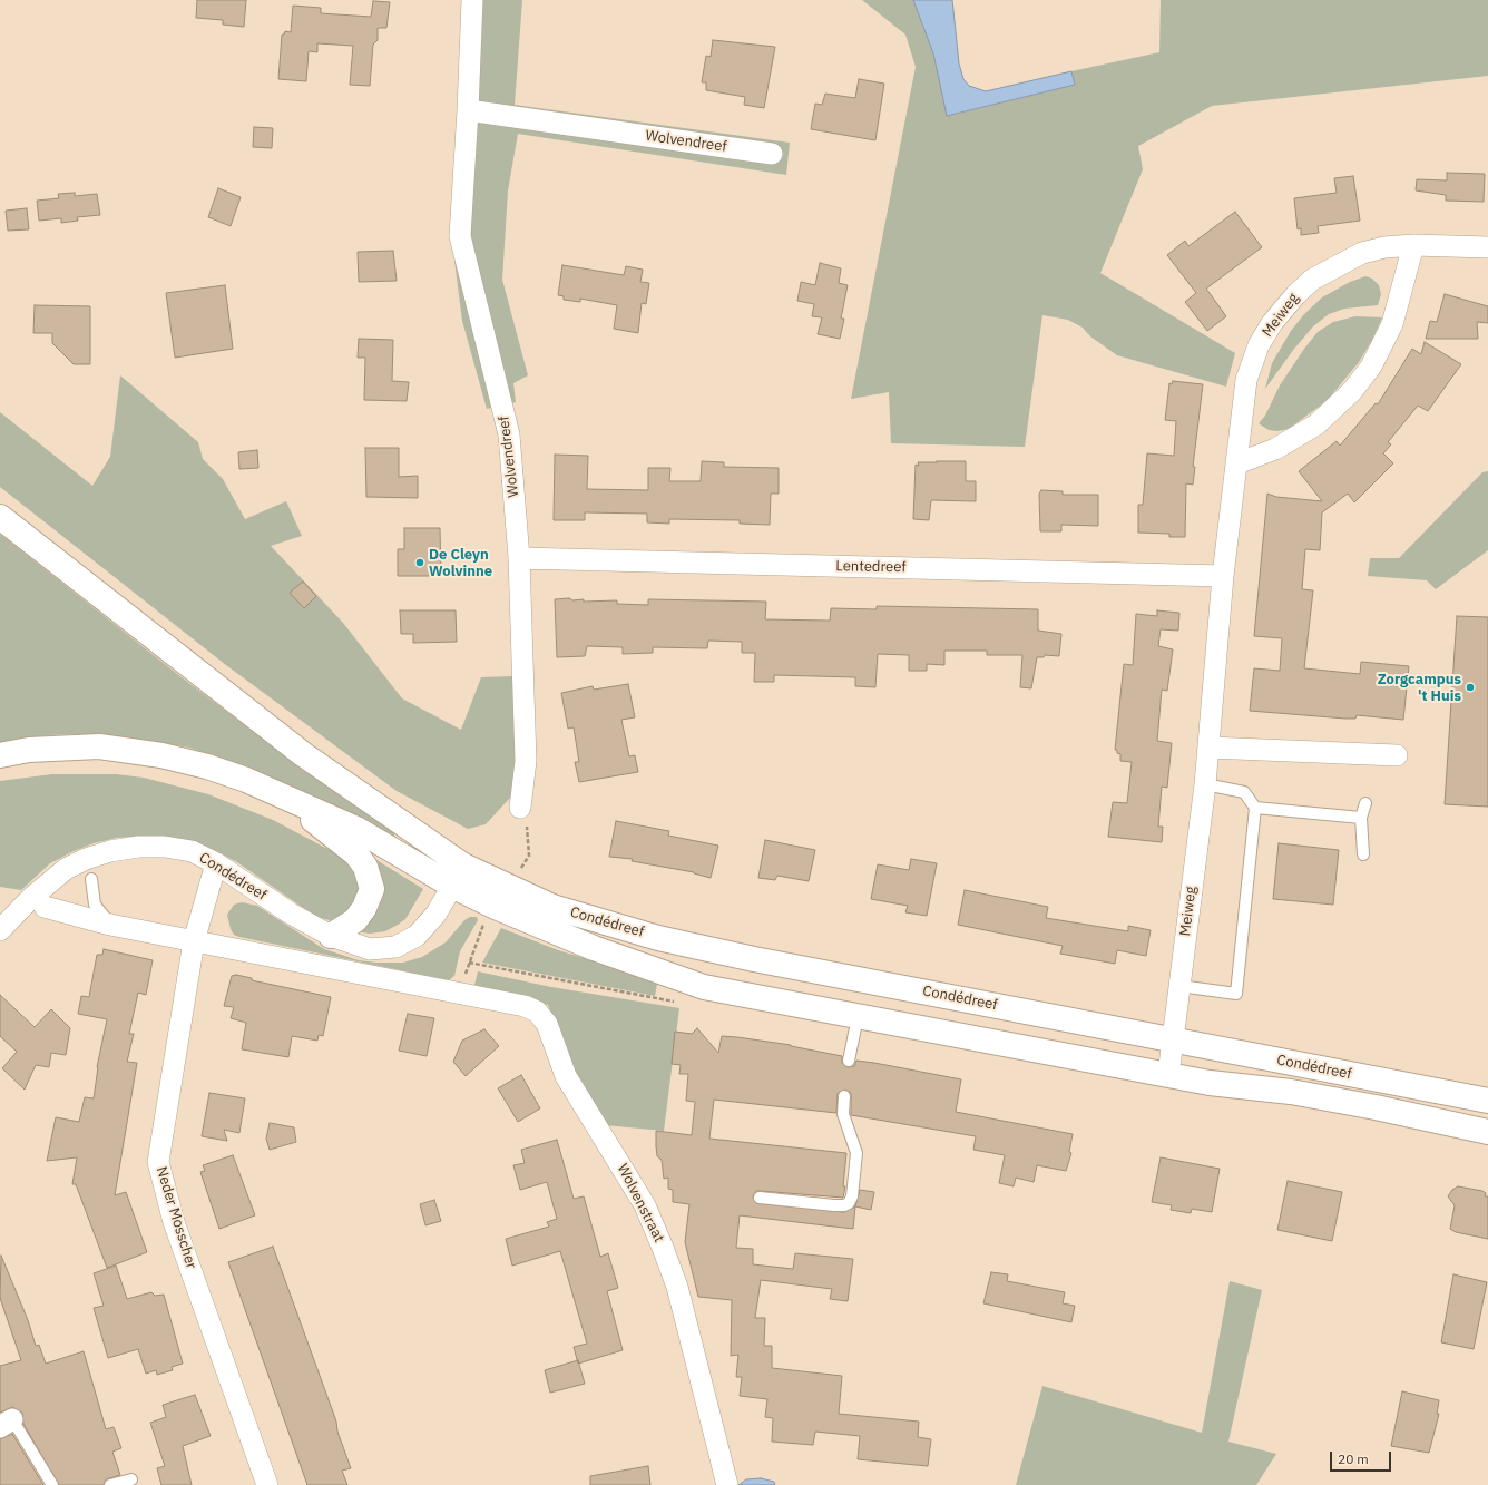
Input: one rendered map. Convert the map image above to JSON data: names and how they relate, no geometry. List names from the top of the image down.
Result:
{
  "streets": {
    "main road": ["Condédreef"],
    "street": [
      "Wolvendreef",
      "Meiweg",
      "Lentedreef",
      "Wolvenstraat",
      "Neder Mosscher"
    ]
  },
  "crossings": [
    ["Wolvendreef", "Lentedreef"],
    ["Meiweg", "Lentedreef"],
    ["Meiweg", "Condédreef"],
    ["Condédreef", "Neder Mosscher"],
    ["Wolvenstraat", "Neder Mosscher"]
  ],
  "places": ["De Cleyn Wolvinne", "Zorgcampus 't Huis"],
  "scale_bar": "20 m"
}
